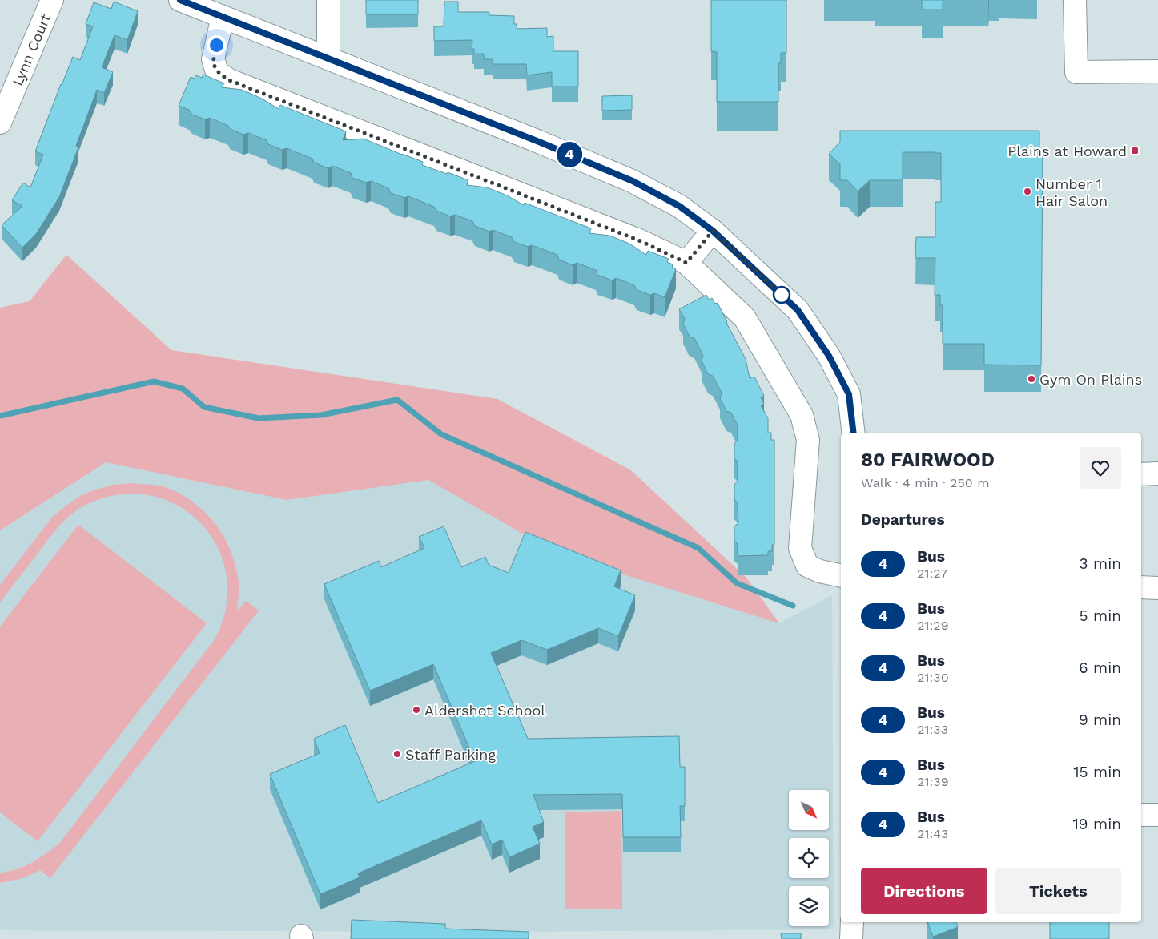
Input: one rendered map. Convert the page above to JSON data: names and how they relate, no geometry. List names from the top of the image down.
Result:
{
  "streets": {
    "street": ["Lynn Court"]
  },
  "places": {
    "transit": ["Plains at Howard"],
    "other": [
      "Number 1 Hair Salon",
      "Gym On Plains",
      "Aldershot School",
      "Staff Parking"
    ]
  },
  "lines": ["bus line 4"],
  "north": "bottom right",
  "page": {
    "on_map": "4",
    "heading": [
      ["80 FAIRWOOD", "Walk · 4 min · 250 m"],
      "Departures"
    ],
    "list": [
      {
        "mark": "4",
        "name": "Bus",
        "note": "21:27",
        "value": "3 min"
      },
      {
        "mark": "4",
        "name": "Bus",
        "note": "21:29",
        "value": "5 min"
      },
      {
        "mark": "4",
        "name": "Bus",
        "note": "21:30",
        "value": "6 min"
      },
      {
        "mark": "4",
        "name": "Bus",
        "note": "21:33",
        "value": "9 min"
      },
      {
        "mark": "4",
        "name": "Bus",
        "note": "21:39",
        "value": "15 min"
      },
      {
        "mark": "4",
        "name": "Bus",
        "note": "21:43",
        "value": "19 min"
      }
    ],
    "buttons": ["Directions", "Tickets"]
  }
}
